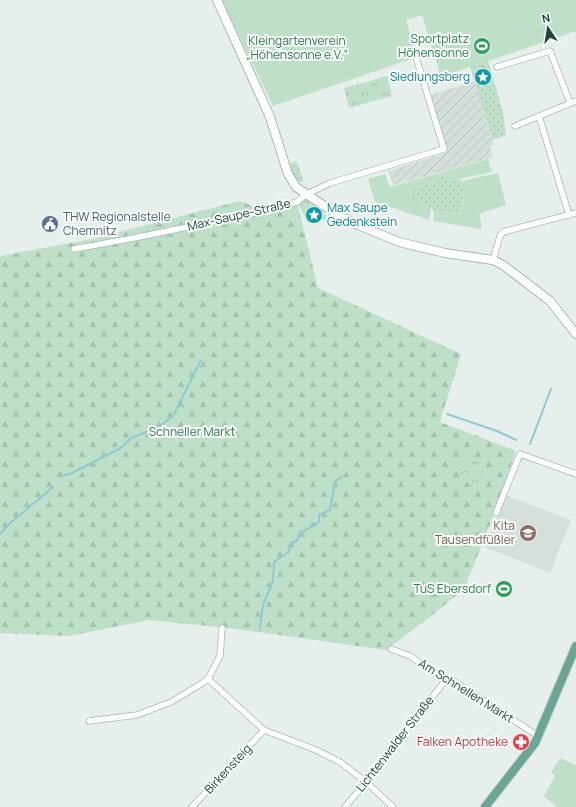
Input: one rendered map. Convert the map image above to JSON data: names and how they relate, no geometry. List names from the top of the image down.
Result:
{
  "streets": {
    "street": [
      "Max-Saupe-Straße",
      "Am Schnellen Markt",
      "Lichtenwalder Straße",
      "Birkensteig"
    ]
  },
  "crossings": [
    ["Am Schnellen Markt", "Lichtenwalder Straße"]
  ],
  "parks": ["Kleingartenverein „Höhensonne e.V.“", "Schneller Markt"],
  "places": {
    "sports": ["Sportplatz Höhensonne", "TuS Ebersdorf"],
    "place": ["Siedlungsberg", "Max Saupe Gedenkstein"],
    "public building": ["THW Regionalstelle Chemnitz"],
    "school or university": ["Kita Tausendfüßler"],
    "pharmacy": ["Falken Apotheke"]
  },
  "north": "top"
}
